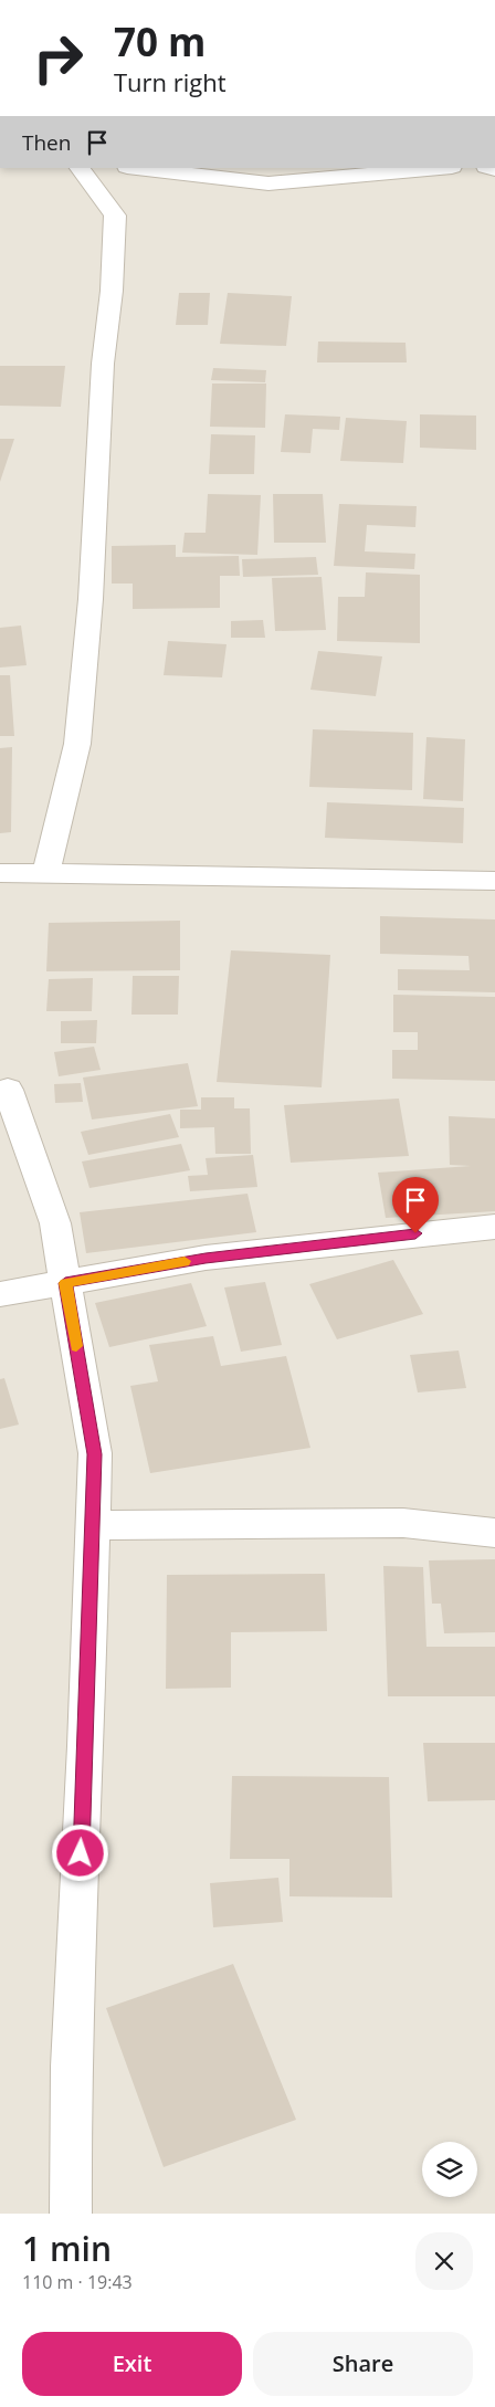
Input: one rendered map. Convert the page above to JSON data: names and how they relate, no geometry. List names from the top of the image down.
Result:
{
  "page": {
    "turn": ["70 m", "Turn right"],
    "then": "Then",
    "heading": ["1 min", "110 m · 19:43"],
    "buttons": ["Exit", "Share"]
  }
}
